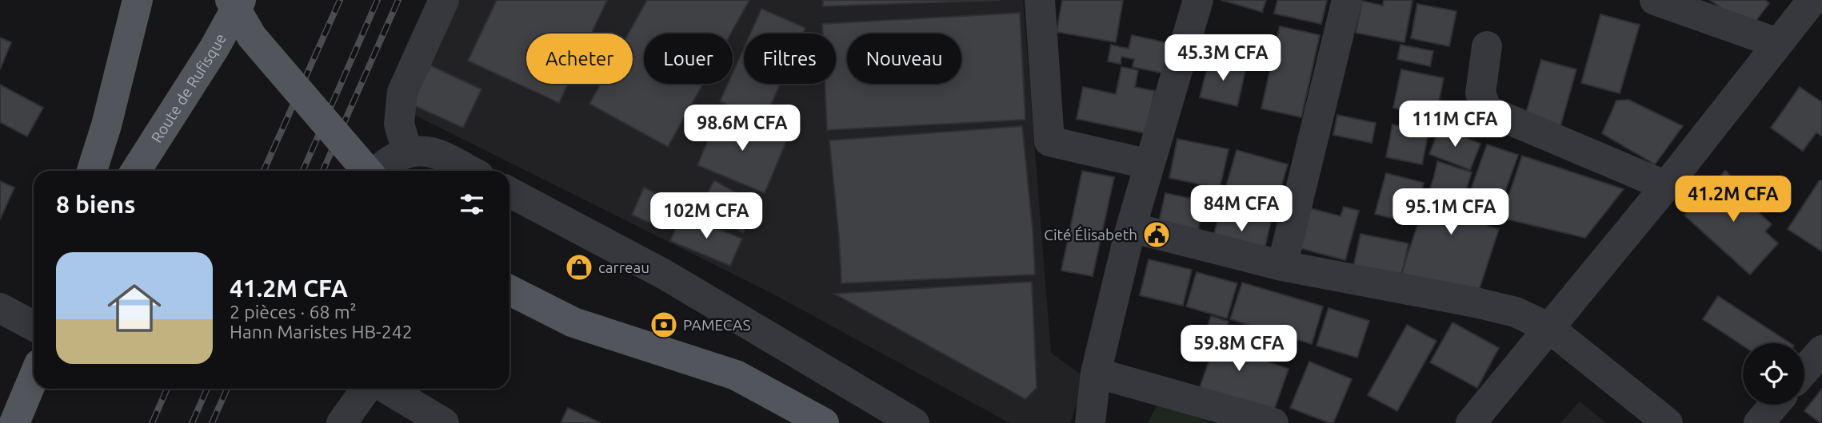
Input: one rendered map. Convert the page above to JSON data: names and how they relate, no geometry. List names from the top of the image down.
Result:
{
  "streets": {
    "main road": ["Route de Rufisque"]
  },
  "places": {
    "public building": ["Cité Élisabeth"],
    "shop": ["carreau"],
    "bank": ["PAMECAS"]
  },
  "page": {
    "chip": [
      "Acheter",
      "Louer",
      "Filtres",
      "Nouveau"
    ],
    "price": [
      "45.3M CFA",
      "111M CFA",
      "98.6M CFA",
      "41.2M CFA",
      "84M CFA",
      "95.1M CFA",
      "102M CFA",
      "59.8M CFA"
    ],
    "heading": "8 biens",
    "list": [
      {
        "name": "41.2M CFA",
        "note": "2 pièces · 68 m² · Hann Maristes HB-242"
      }
    ]
  }
}
